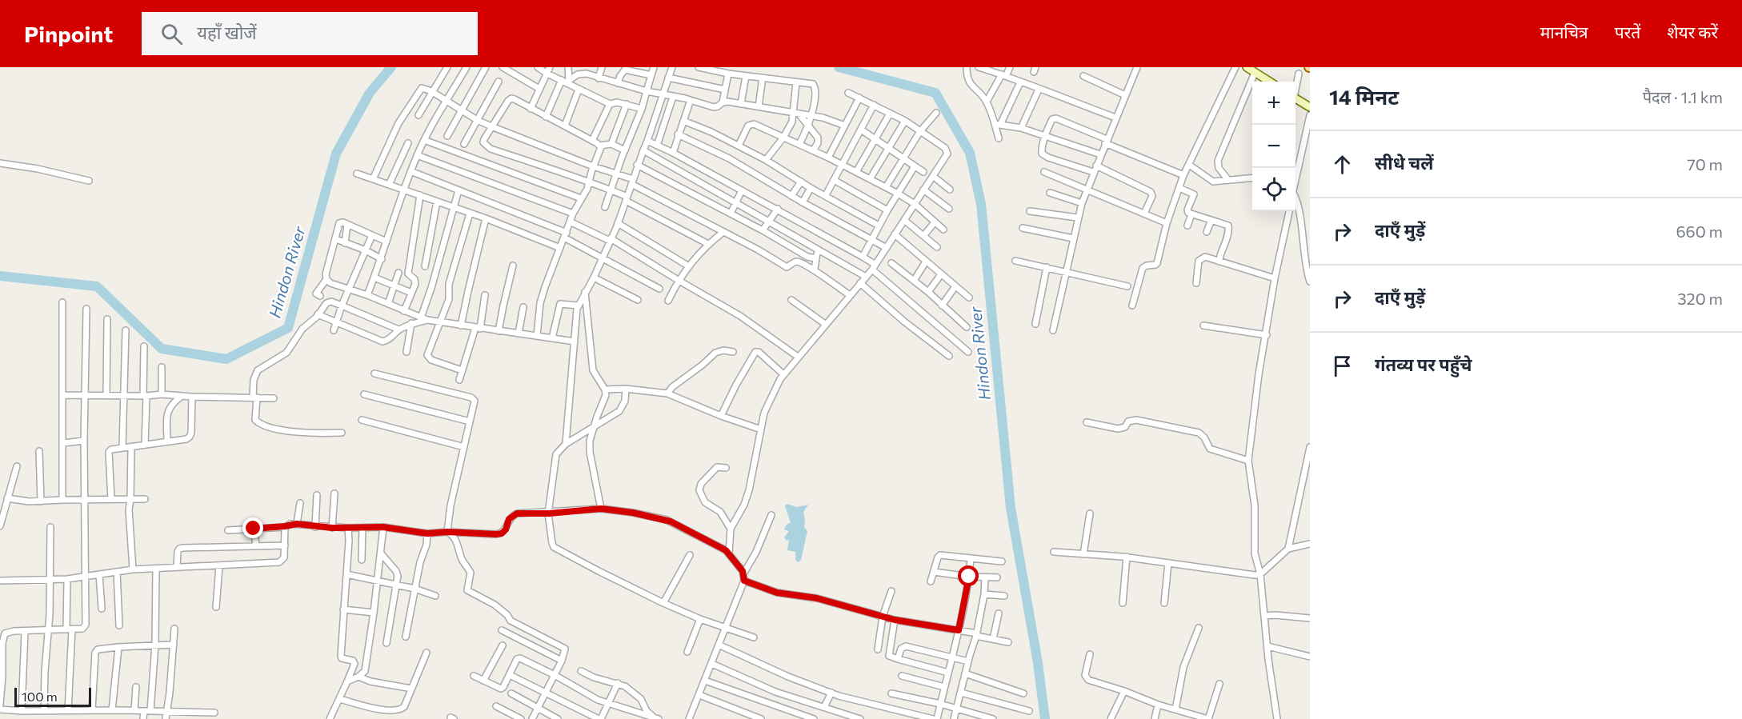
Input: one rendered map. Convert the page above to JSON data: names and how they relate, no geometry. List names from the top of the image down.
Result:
{
  "water": ["Hindon River"],
  "scale_bar": "100 m",
  "page": {
    "header": "Pinpoint",
    "search": "यहाँ खोजें",
    "nav": ["मानचित्र", "परतें", "शेयर करें"],
    "heading": ["14 मिनट", "पैदल · 1.1 km"],
    "map_buttons": ["+", "−"],
    "list": [
      ["सीधे चलें", "70 m"],
      ["दाएँ मुड़ें", "660 m"],
      ["दाएँ मुड़ें", "320 m"],
      "गंतव्य पर पहुँचे"
    ],
    "scale": "100 m"
  }
}
